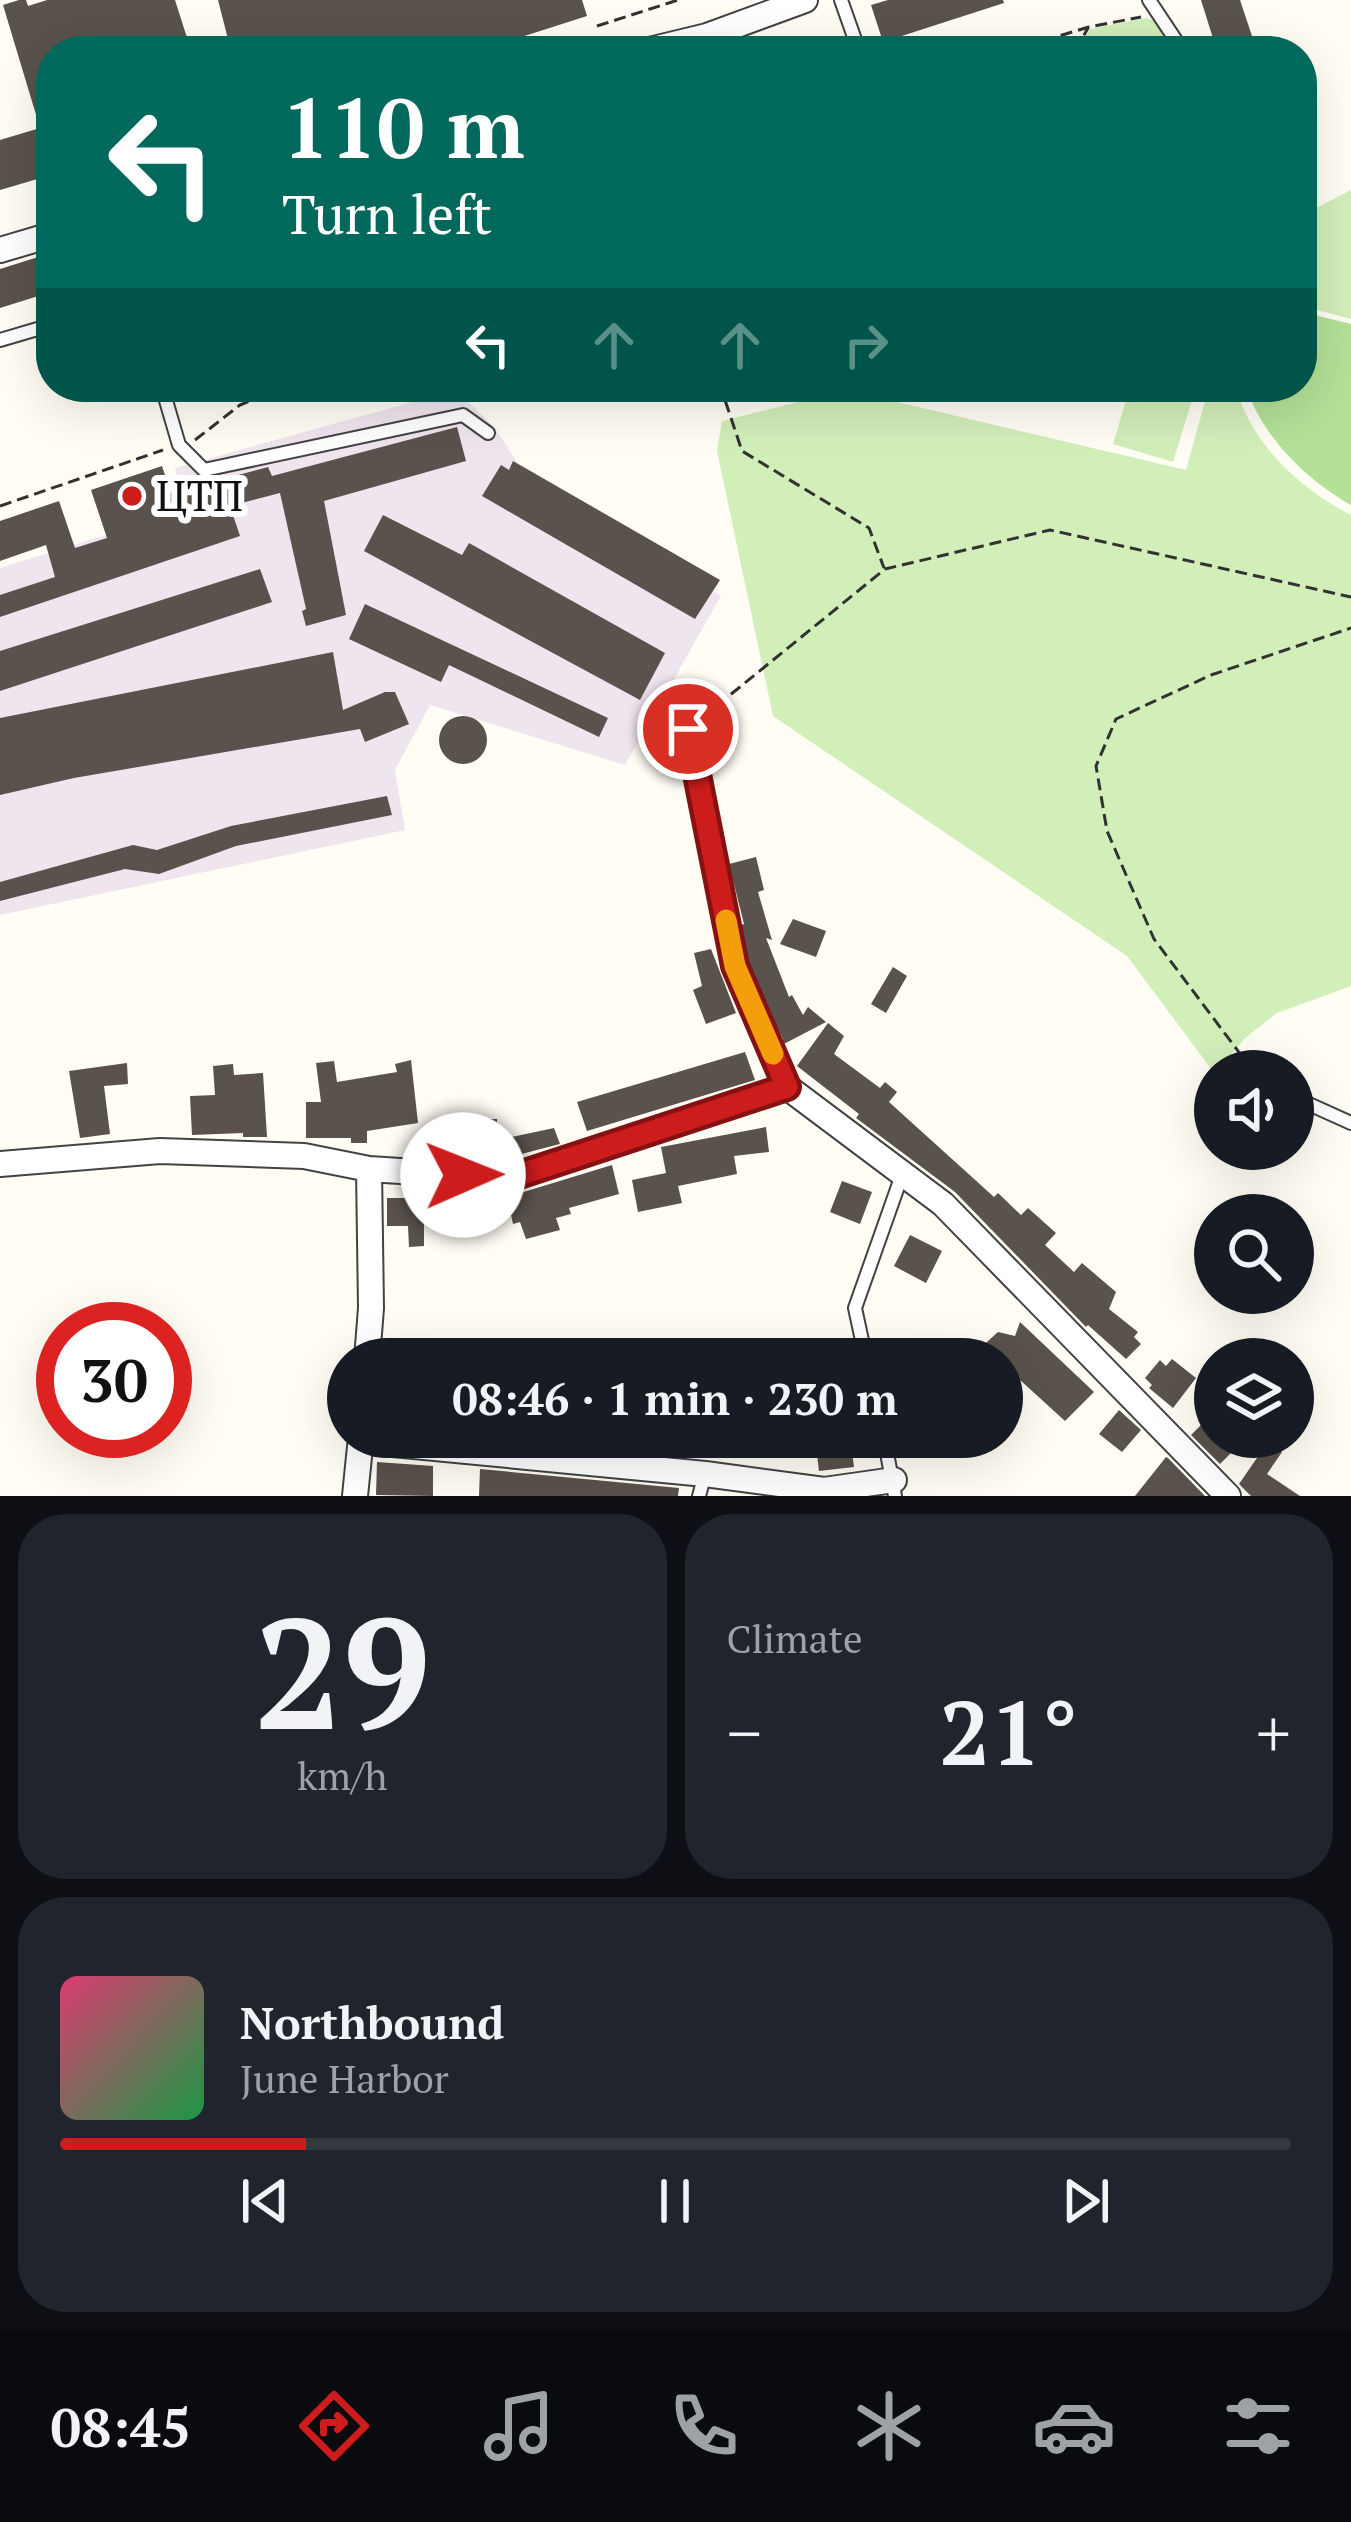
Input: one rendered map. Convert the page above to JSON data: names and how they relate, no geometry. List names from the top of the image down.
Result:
{
  "places": ["ЦТП"],
  "page": {
    "turn": ["110 m", "Turn left"],
    "limit": "30",
    "trip": "08:46 · 1 min · 230 m",
    "tile": [
      ["29", "km/h"],
      "Climate"
    ],
    "heat": ["−", "21°", "+"],
    "song": ["Northbound", "June Harbor"],
    "tabs": "08:45"
  }
}
